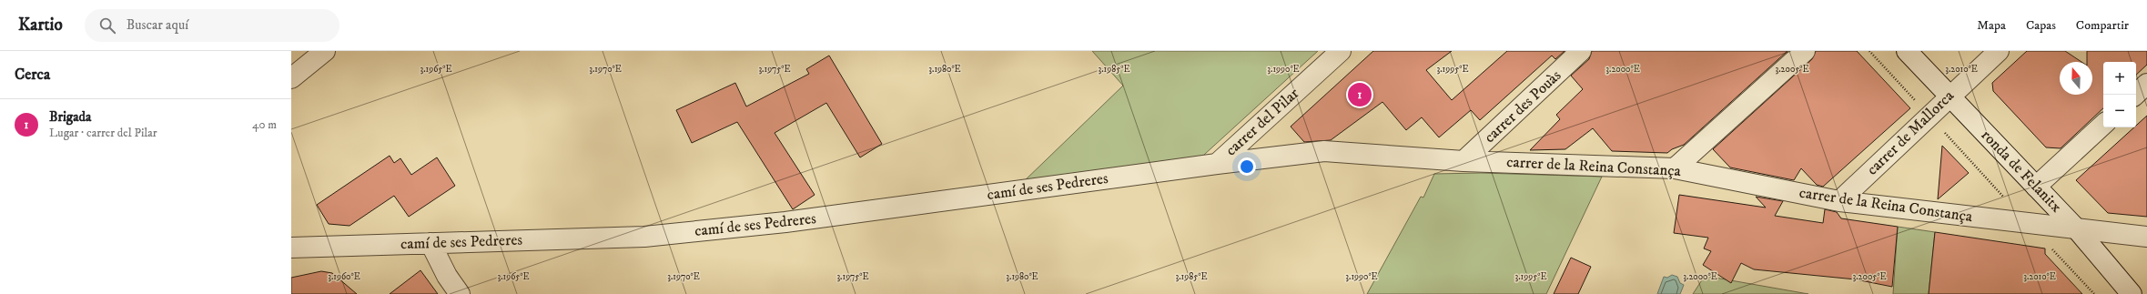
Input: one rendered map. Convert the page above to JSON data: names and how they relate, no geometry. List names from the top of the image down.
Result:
{
  "streets": {
    "street": [
      "carrer des Pouàs",
      "carrer del Pilar",
      "carrer de Mallorca",
      "carrer de la Reina Constança",
      "ronda de Felanitx",
      "camí de ses Pedreres"
    ]
  },
  "crossings": [
    ["carrer des Pouàs", "carrer de la Reina Constança"],
    ["carrer del Pilar", "carrer de la Reina Constança"],
    ["carrer del Pilar", "camí de ses Pedreres"],
    ["carrer de Mallorca", "carrer de la Reina Constança"],
    ["carrer de Mallorca", "ronda de Felanitx"],
    ["carrer de la Reina Constança", "ronda de Felanitx"],
    ["carrer de la Reina Constança", "camí de ses Pedreres"]
  ],
  "north": "top",
  "page": {
    "header": "Kartio",
    "search": "Buscar aquí",
    "nav": ["Mapa", "Capas", "Compartir"],
    "heading": "Cerca",
    "map_buttons": ["+", "−"],
    "pins": "1",
    "list": [
      {
        "mark": "1",
        "name": "Brigada",
        "note": "Lugar · carrer del Pilar",
        "value": "40 m"
      }
    ]
  },
  "coordinates": [
    "3.2000°E",
    "3.2005°E",
    "3.1965°E",
    "3.1970°E",
    "3.1975°E",
    "3.1980°E",
    "3.1985°E",
    "3.1990°E",
    "3.1995°E",
    "3.2010°E",
    "3.1960°E"
  ]
}
